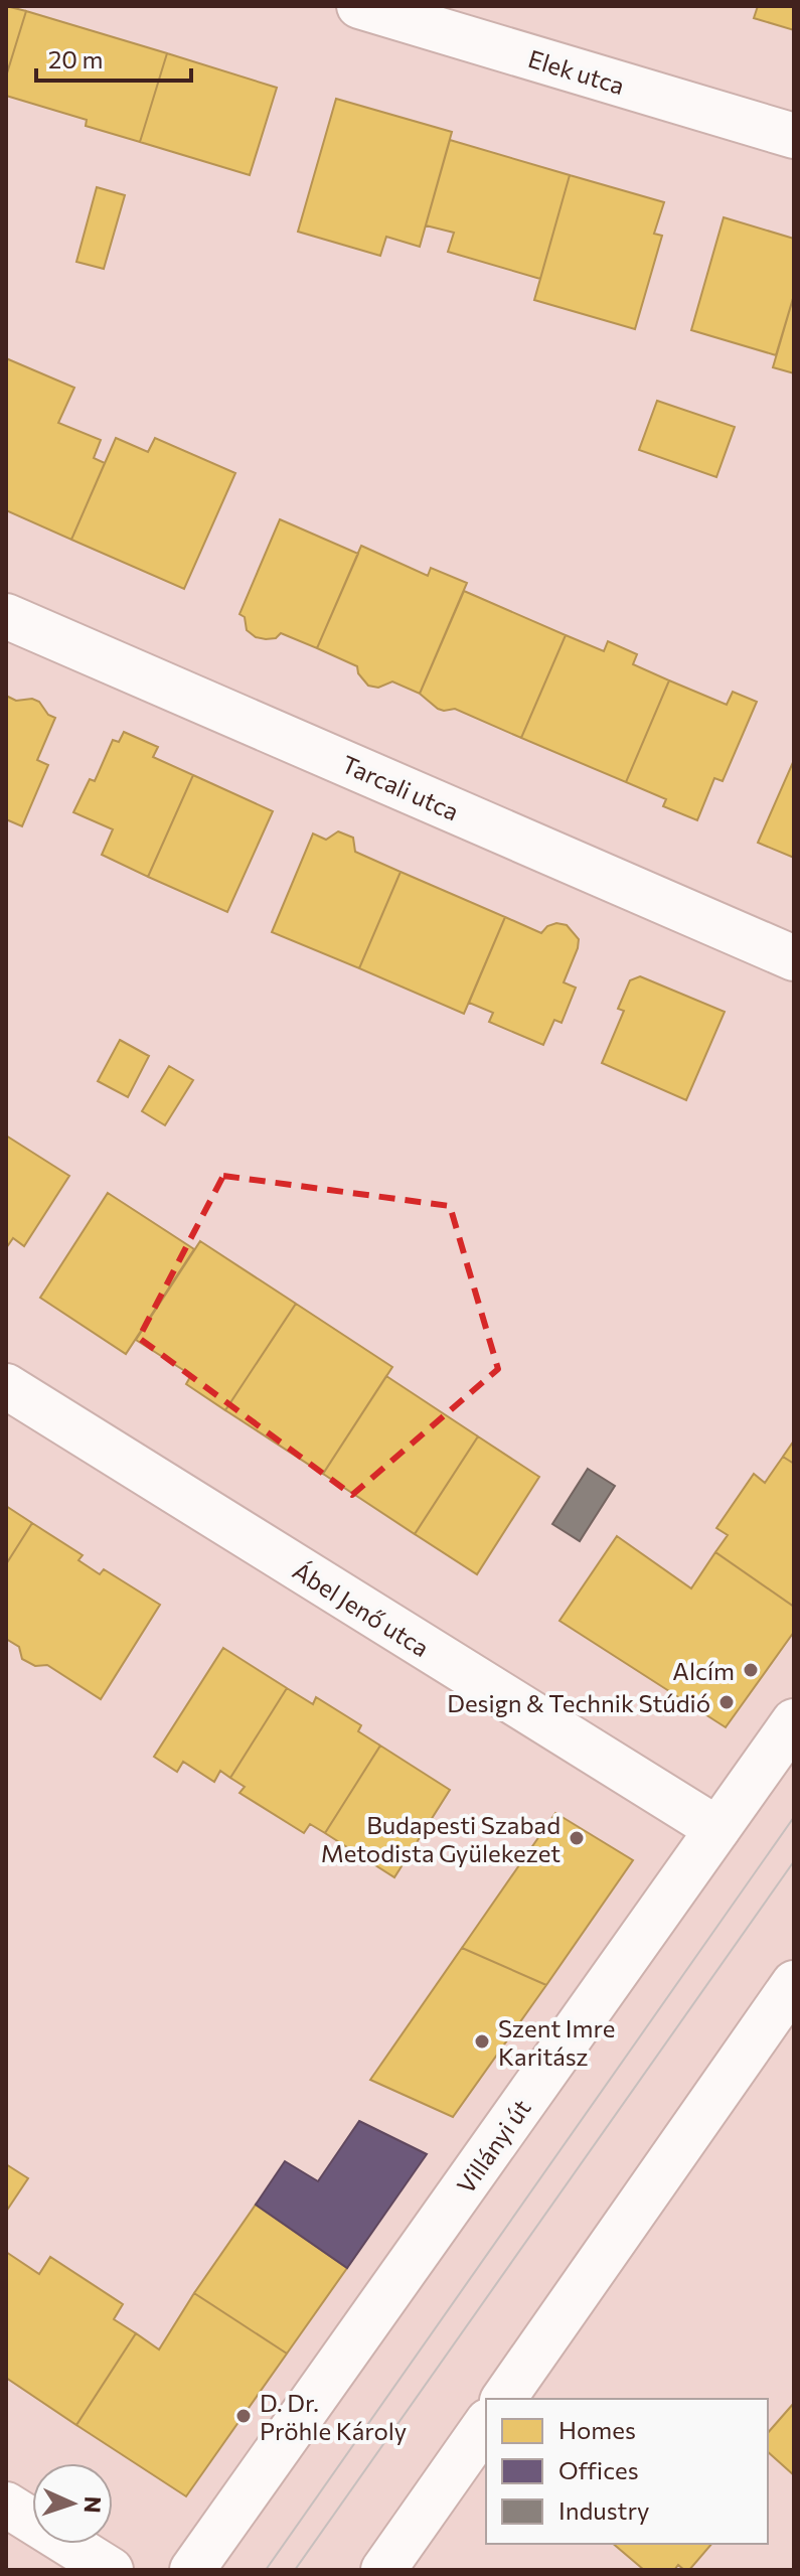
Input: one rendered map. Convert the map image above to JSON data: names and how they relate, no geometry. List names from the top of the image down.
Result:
{
  "streets": {
    "street": [
      "Elek utca",
      "Tarcali utca",
      "Ábel Jenő utca",
      "Villányi út"
    ]
  },
  "crossings": [
    ["Ábel Jenő utca", "Villányi út"]
  ],
  "places": [
    "Alcím",
    "Design & Technik Stúdió",
    "Budapesti Szabad Metodista Gyülekezet",
    "Szent Imre Karitász",
    "D. Dr. Pröhle Károly"
  ],
  "legend": ["Homes", "Offices", "Industry"],
  "scale_bar": "20 m",
  "north": "right"
}
